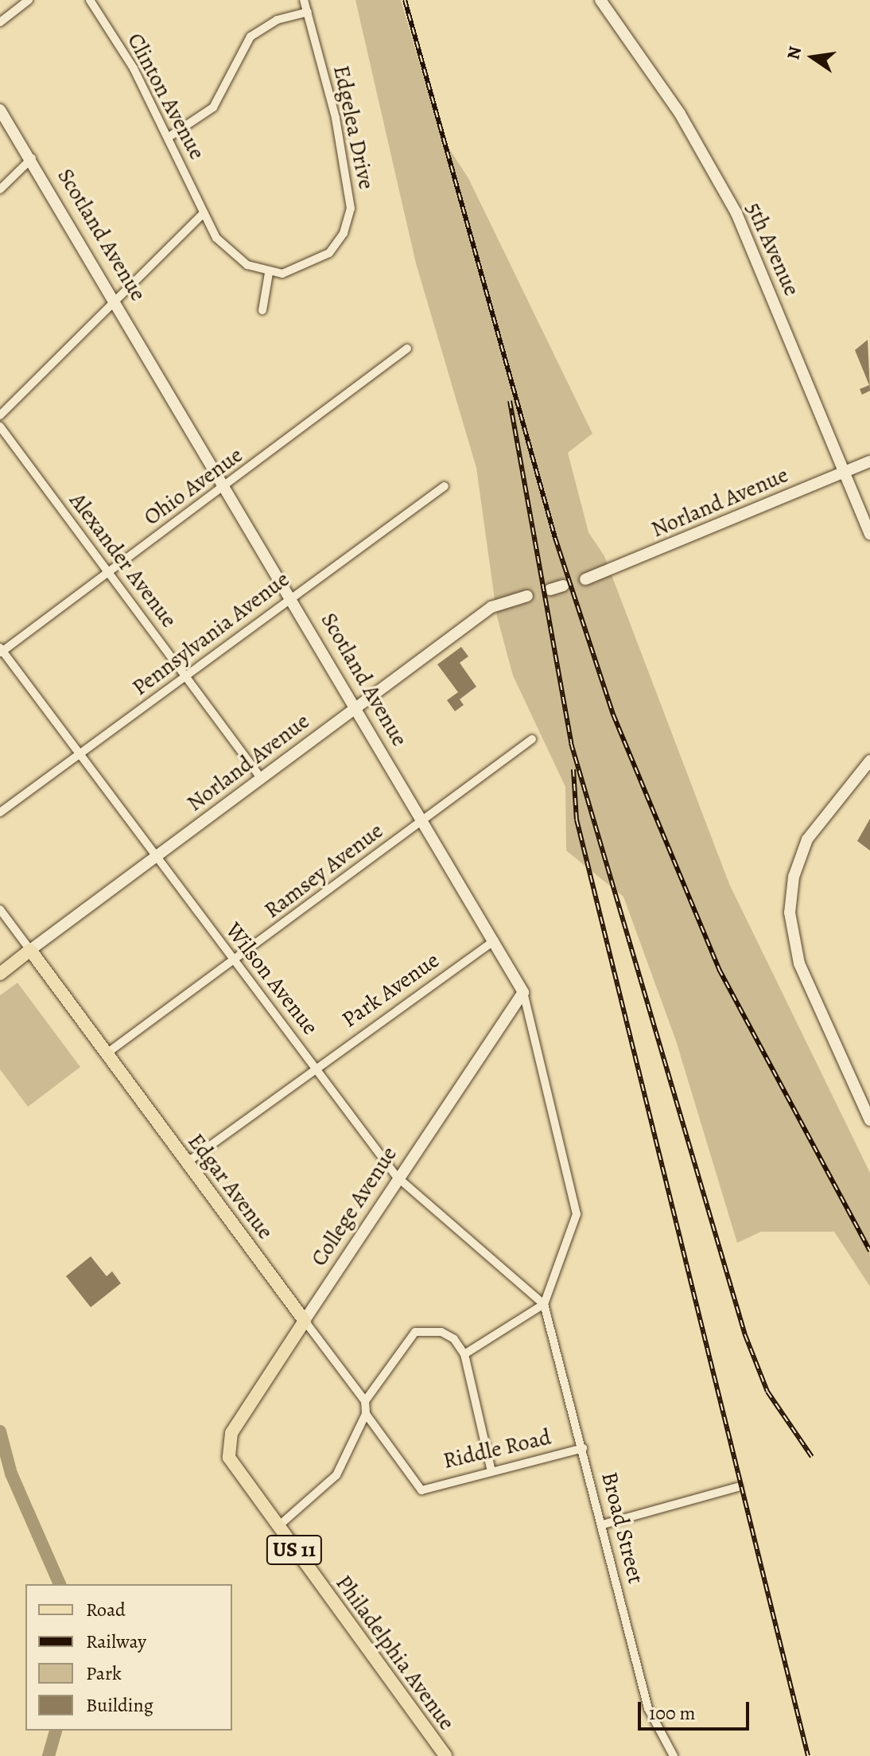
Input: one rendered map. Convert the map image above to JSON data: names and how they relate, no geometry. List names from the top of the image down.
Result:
{
  "streets": {
    "main road": [
      "Norland Avenue",
      "Edgar Avenue",
      "College Avenue",
      "US 11",
      "Philadelphia Avenue"
    ],
    "street": [
      "Clinton Avenue",
      "Edgelea Drive",
      "Scotland Avenue",
      "5th Avenue",
      "Ohio Avenue",
      "Alexander Avenue",
      "Pennsylvania Avenue",
      "Ramsey Avenue",
      "Wilson Avenue",
      "Park Avenue",
      "Riddle Road",
      "Broad Street"
    ]
  },
  "crossings": [
    ["Scotland Avenue", "Ohio Avenue"],
    ["Scotland Avenue", "Norland Avenue"],
    ["Scotland Avenue", "Pennsylvania Avenue"],
    ["Scotland Avenue", "Ramsey Avenue"],
    ["Scotland Avenue", "Wilson Avenue"],
    ["Scotland Avenue", "Park Avenue"],
    ["Scotland Avenue", "College Avenue"],
    ["Scotland Avenue", "Broad Street"],
    ["5th Avenue", "Norland Avenue"],
    ["Ohio Avenue", "Alexander Avenue"],
    ["Ohio Avenue", "Wilson Avenue"],
    ["Norland Avenue", "Alexander Avenue"],
    ["Norland Avenue", "Wilson Avenue"],
    ["Norland Avenue", "Edgar Avenue"],
    ["Alexander Avenue", "Pennsylvania Avenue"],
    ["Pennsylvania Avenue", "Wilson Avenue"],
    ["Ramsey Avenue", "Wilson Avenue"],
    ["Ramsey Avenue", "Edgar Avenue"],
    ["Wilson Avenue", "Park Avenue"],
    ["Wilson Avenue", "College Avenue"],
    ["Wilson Avenue", "Broad Street"],
    ["Park Avenue", "Edgar Avenue"],
    ["Edgar Avenue", "College Avenue"],
    ["College Avenue", "Philadelphia Avenue"],
    ["Riddle Road", "Broad Street"]
  ],
  "legend": [
    "Road",
    "Railway",
    "Park",
    "Building"
  ],
  "scale_bar": "100 m",
  "north": "left"
}
